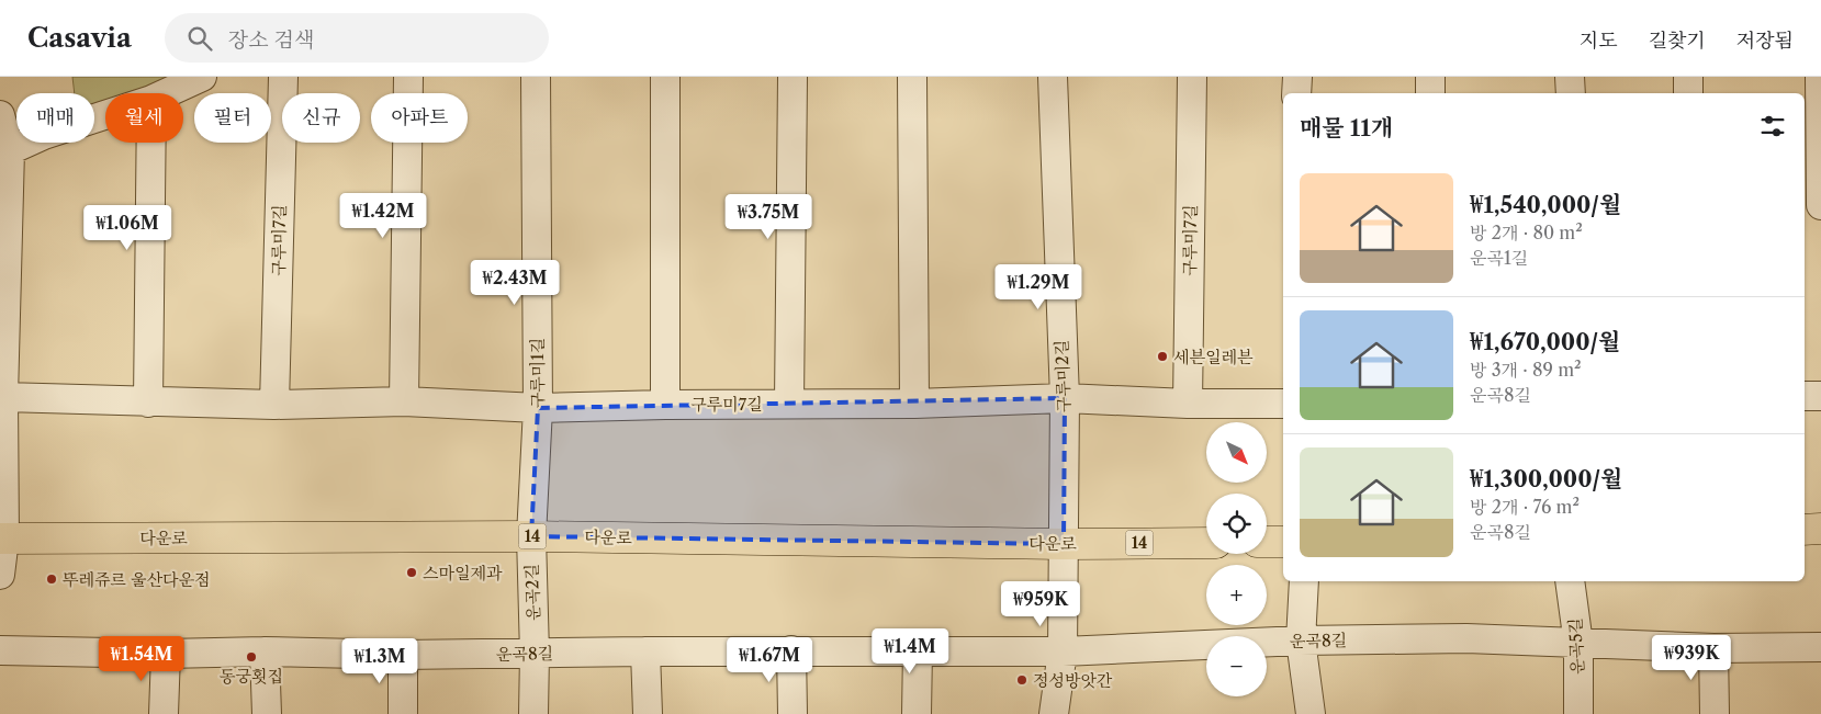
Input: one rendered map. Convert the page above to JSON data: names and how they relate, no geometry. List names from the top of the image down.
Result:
{
  "streets": {
    "main road": ["14", "다운로"],
    "street": [
      "구루미7길",
      "구루미1길",
      "구루미2길",
      "운곡2길",
      "운곡8길",
      "운곡5길"
    ]
  },
  "crossings": [
    ["구루미7길", "구루미1길"],
    ["구루미7길", "구루미2길"],
    ["구루미1길", "다운로"],
    ["구루미1길", "운곡2길"],
    ["구루미2길", "다운로"],
    ["구루미2길", "운곡8길"],
    ["다운로", "운곡2길"],
    ["운곡2길", "운곡8길"],
    ["운곡8길", "운곡5길"]
  ],
  "places": [
    "세븐일레븐",
    "스마일제과",
    "뚜레쥬르 울산다운점",
    "동궁횟집",
    "정성방앗간"
  ],
  "north": "bottom right",
  "page": {
    "header": "Casavia",
    "search": "장소 검색",
    "nav": ["지도", "길찾기", "저장됨"],
    "chip": [
      "매매",
      "월세",
      "필터",
      "신규",
      "아파트"
    ],
    "heading": "매물 11개",
    "list": [
      {
        "name": "₩1,540,000/월",
        "note": "방 2개 · 80 m² · 운곡1길"
      },
      {
        "name": "₩1,670,000/월",
        "note": "방 3개 · 89 m² · 운곡8길"
      },
      {
        "name": "₩1,300,000/월",
        "note": "방 2개 · 76 m² · 운곡8길"
      }
    ],
    "price": [
      "₩1.42M",
      "₩3.75M",
      "₩1.06M",
      "₩2.43M",
      "₩1.29M",
      "₩959K",
      "₩1.4M",
      "₩939K",
      "₩1.54M",
      "₩1.67M",
      "₩1.3M"
    ],
    "map_buttons": ["+", "−"]
  }
}
